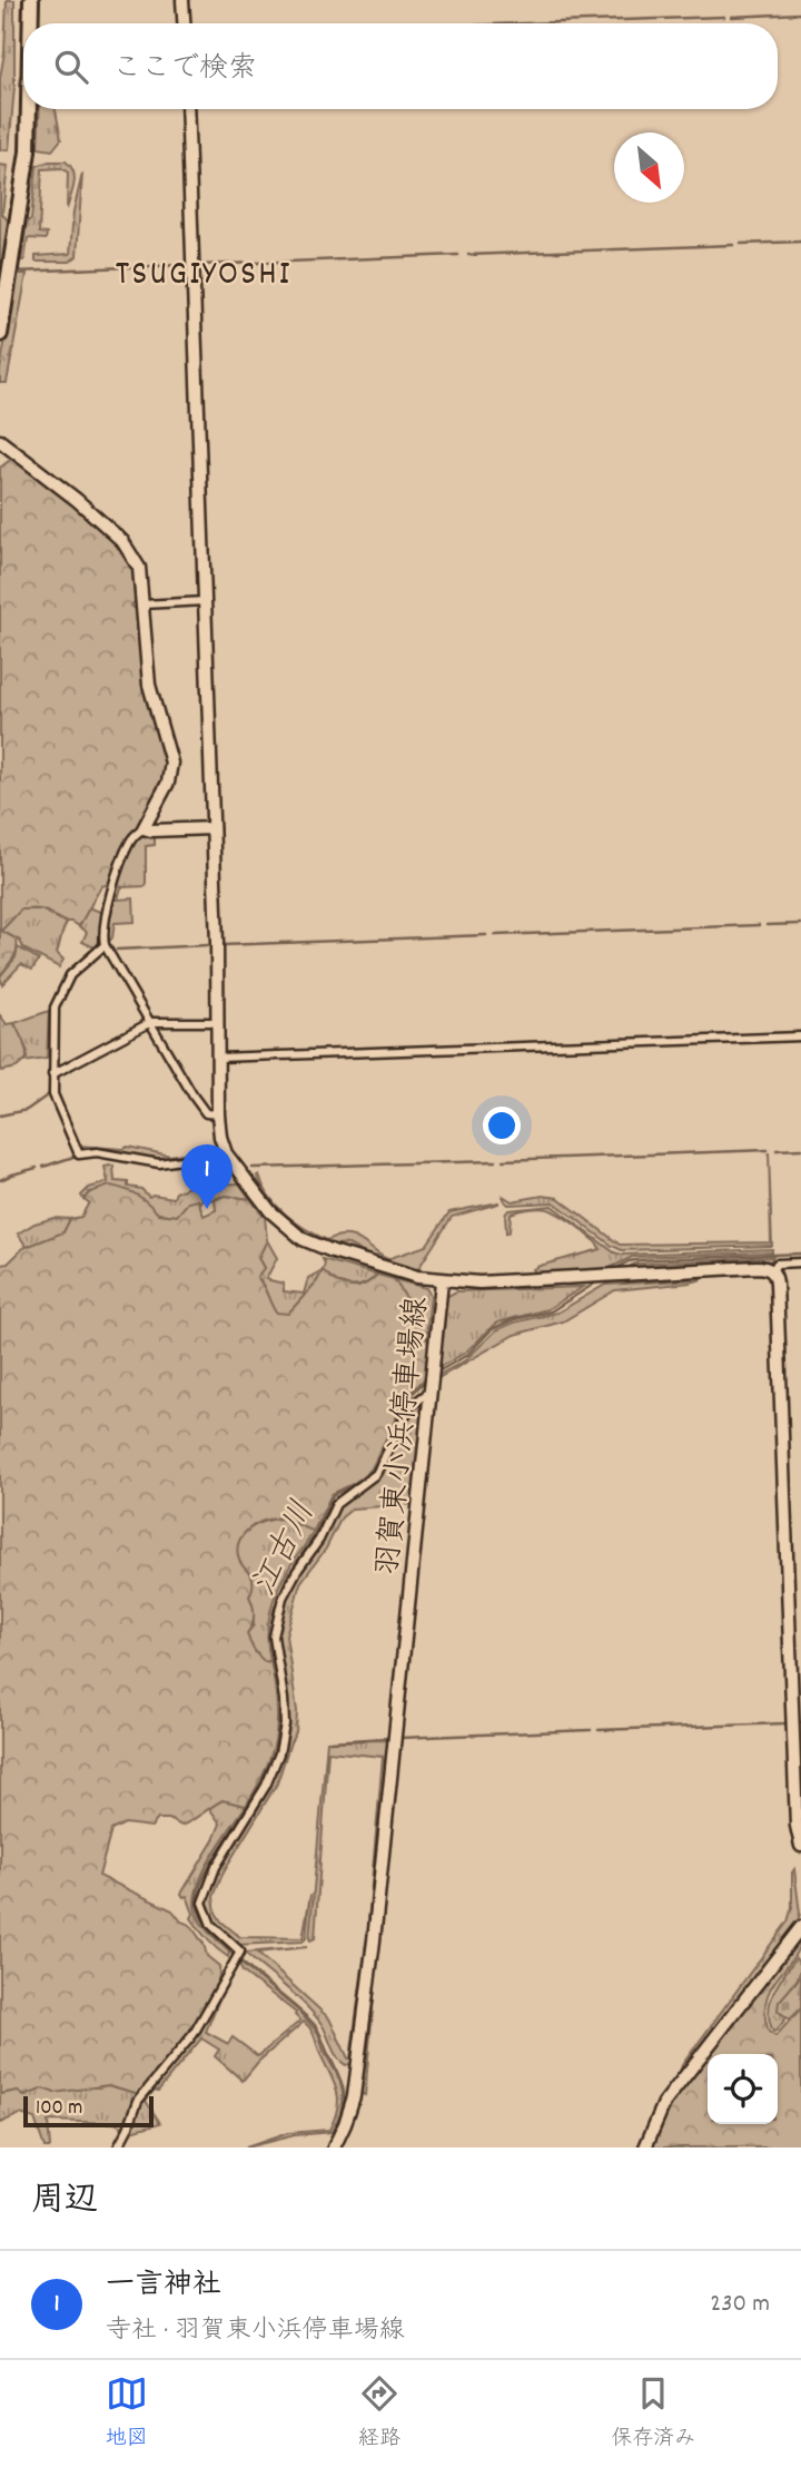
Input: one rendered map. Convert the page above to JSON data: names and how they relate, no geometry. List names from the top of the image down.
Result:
{
  "streets": {
    "main road": ["羽賀東小浜停車場線"]
  },
  "districts": ["TSUGIYOSHI"],
  "water": ["江古川"],
  "scale_bar": "100 m",
  "north": "bottom right",
  "page": {
    "search": "ここで検索",
    "pins": "1",
    "scale": "100 m",
    "heading": "周辺",
    "list": [
      {
        "mark": "1",
        "name": "一言神社",
        "note": "寺社 · 羽賀東小浜停車場線",
        "value": "230 m"
      }
    ],
    "nav": ["地図", "経路", "保存済み"]
  }
}
